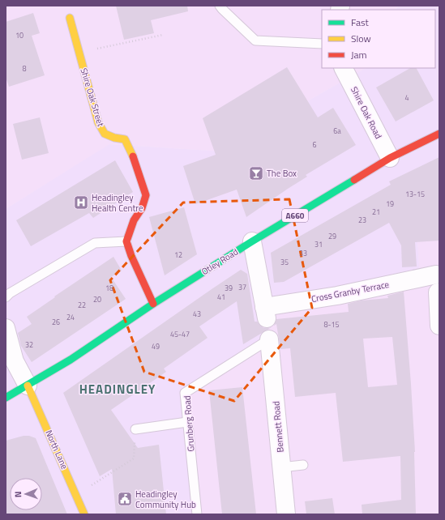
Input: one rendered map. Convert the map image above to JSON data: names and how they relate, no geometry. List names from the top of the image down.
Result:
{
  "streets": {
    "main road": [
      "Shire Oak Street",
      "A660",
      "Otley Road",
      "North Lane"
    ],
    "street": ["Shire Oak Road", "Cross Granby Terrace", "Bennett Road"],
    "lane": ["Grunberg Road"]
  },
  "crossings": [
    ["Shire Oak Road", "Otley Road"],
    ["Otley Road", "Cross Granby Terrace"],
    ["Otley Road", "North Lane"],
    ["Grunberg Road", "Bennett Road"]
  ],
  "districts": ["HEADINGLEY"],
  "places": {
    "bar": ["The Box"],
    "hospital": ["Headingley Health Centre"],
    "public building": ["Headingley Community Hub"]
  },
  "house_numbers": [
    "10",
    "8",
    "4",
    "6a",
    "6",
    "13-15",
    "19",
    "21",
    "23",
    "29",
    "31",
    "33",
    "12",
    "35",
    "37",
    "18",
    "39",
    "41",
    "20",
    "22",
    "43",
    "24",
    "26",
    "8-15",
    "45-47",
    "32",
    "49"
  ],
  "legend": ["Fast", "Slow", "Jam"],
  "north": "left"
}
